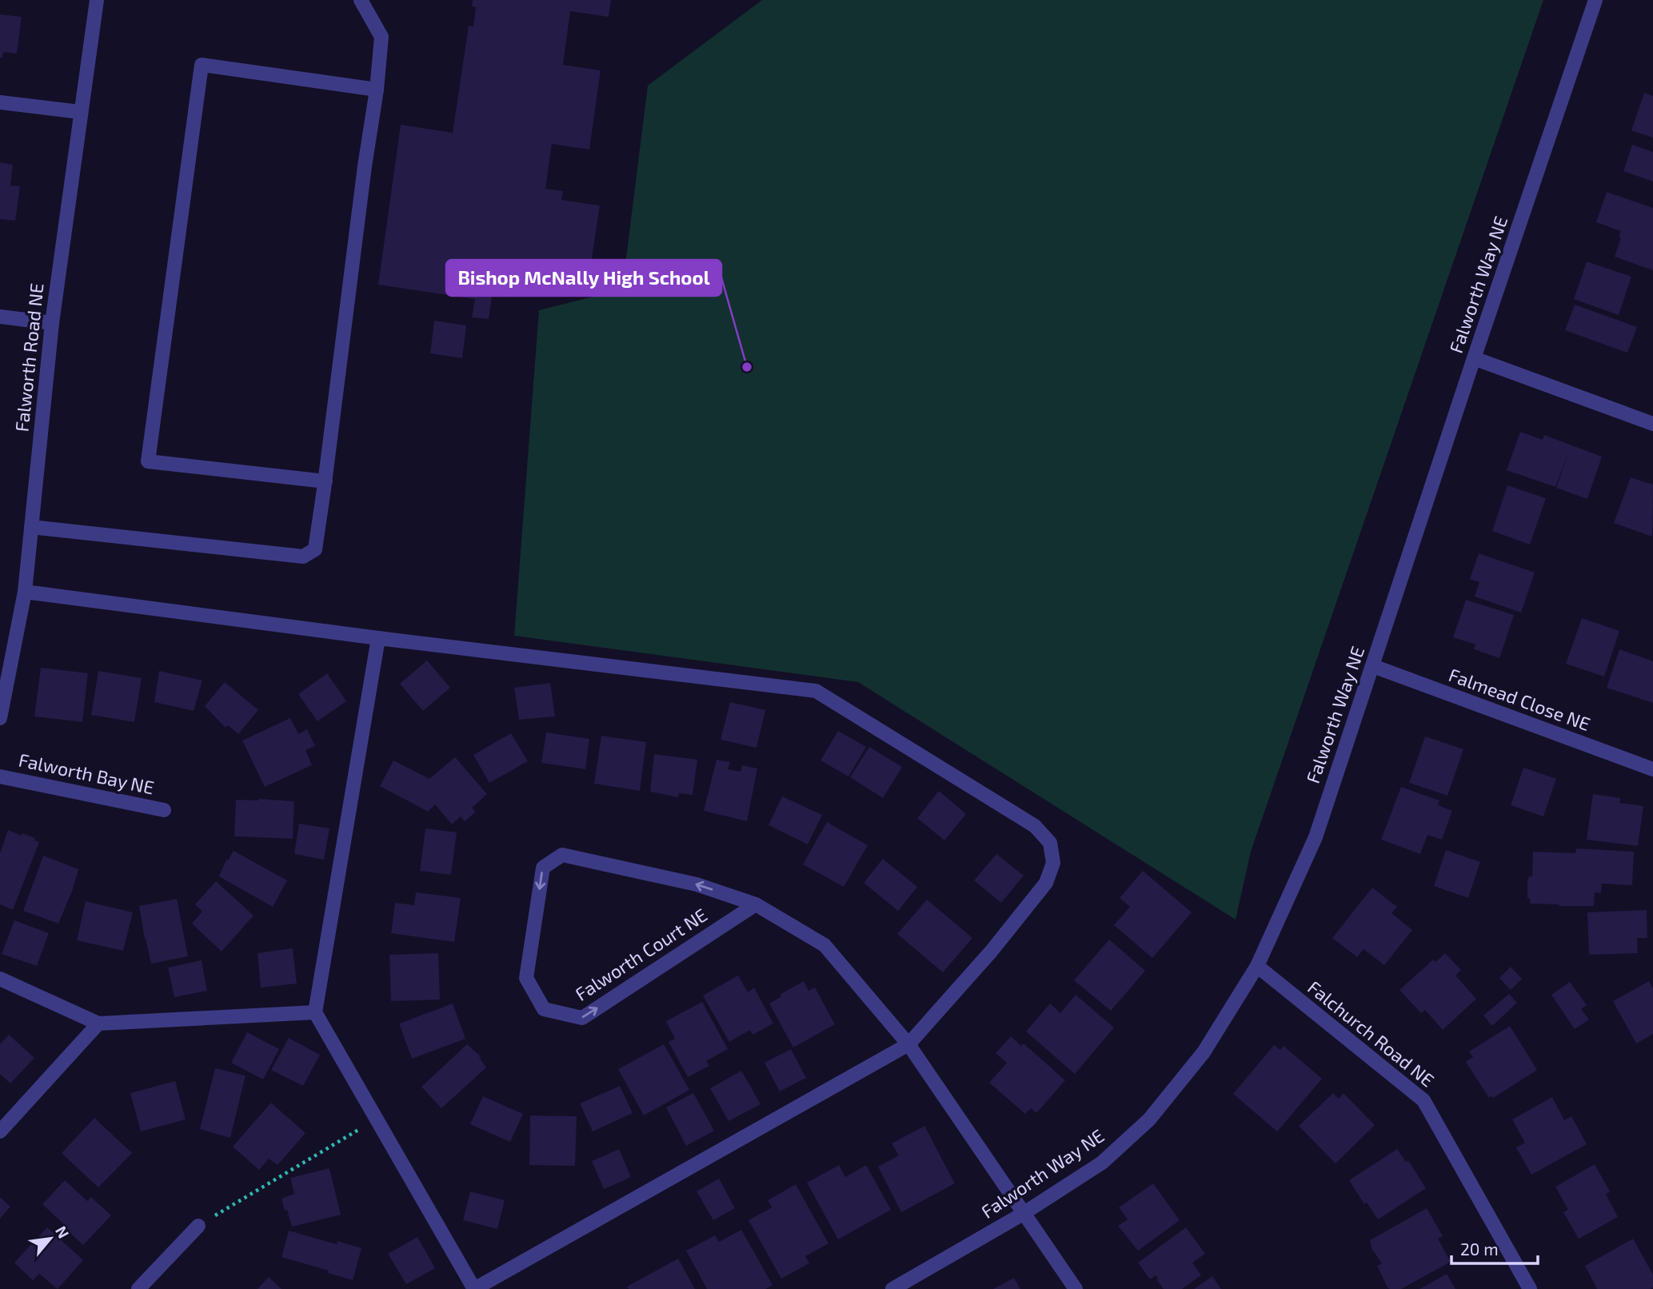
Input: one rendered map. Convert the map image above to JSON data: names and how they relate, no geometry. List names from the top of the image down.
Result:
{
  "streets": {
    "street": [
      "Falworth Way NE",
      "Falworth Road NE",
      "Falmead Close NE",
      "Falworth Bay NE",
      "Falworth Court NE",
      "Falchurch Road NE"
    ]
  },
  "crossings": [
    ["Falworth Way NE", "Falmead Close NE"],
    ["Falworth Way NE", "Falworth Court NE"],
    ["Falworth Way NE", "Falchurch Road NE"]
  ],
  "places": ["Bishop McNally High School"],
  "scale_bar": "20 m",
  "north": "top right"
}
